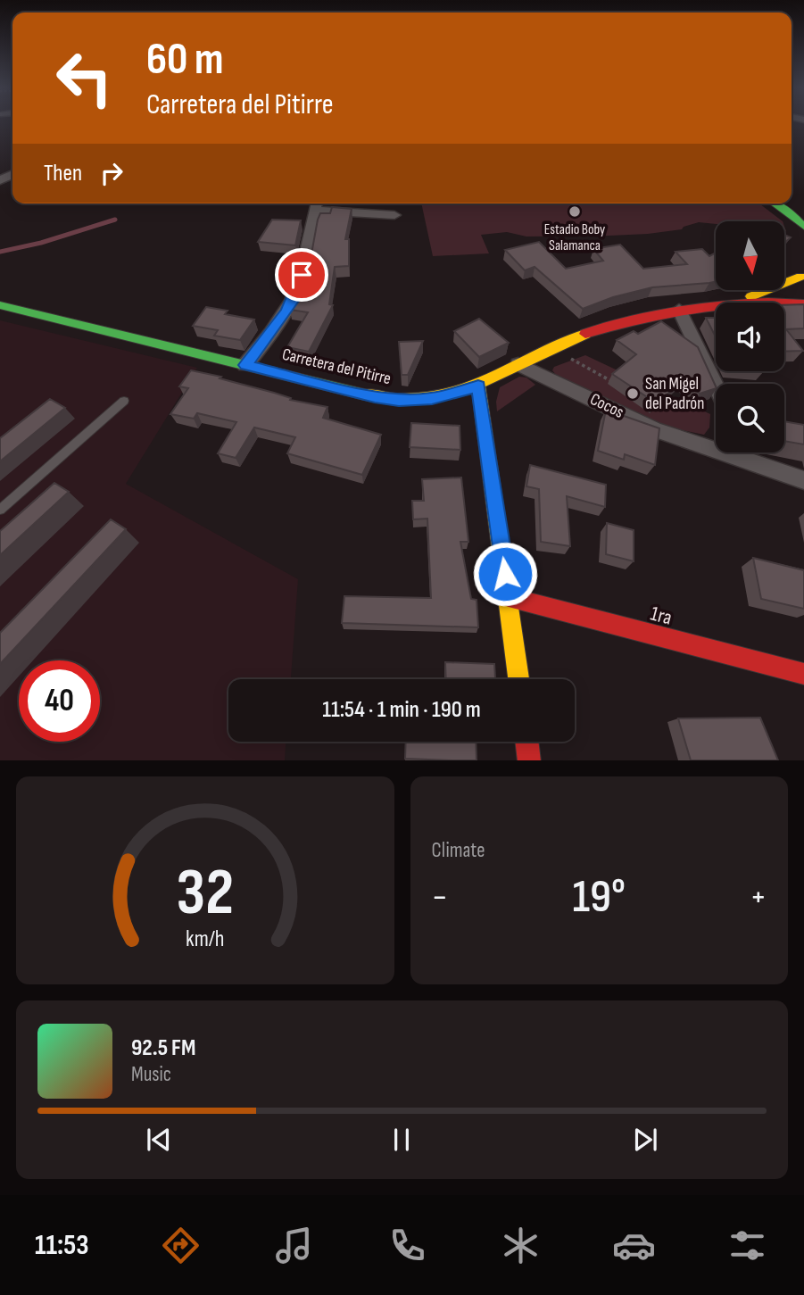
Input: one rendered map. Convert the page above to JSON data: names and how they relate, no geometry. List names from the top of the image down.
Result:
{
  "streets": {
    "main road": ["Carretera del Pitirre", "1ra"],
    "street": ["Cocos"]
  },
  "crossings": [
    ["Carretera del Pitirre", "Cocos"]
  ],
  "places": ["Estadio Boby Salamanca", "San Migel del Padrón"],
  "north": "bottom",
  "page": {
    "turn": ["60 m", "Carretera del Pitirre"],
    "then": "Then",
    "limit": "40",
    "trip": "11:54 · 1 min · 190 m",
    "tile": "Climate",
    "heat": ["−", "19°", "+"],
    "song": ["92.5 FM", "Music"],
    "tabs": "11:53",
    "gauge": ["32", "km/h"]
  }
}
